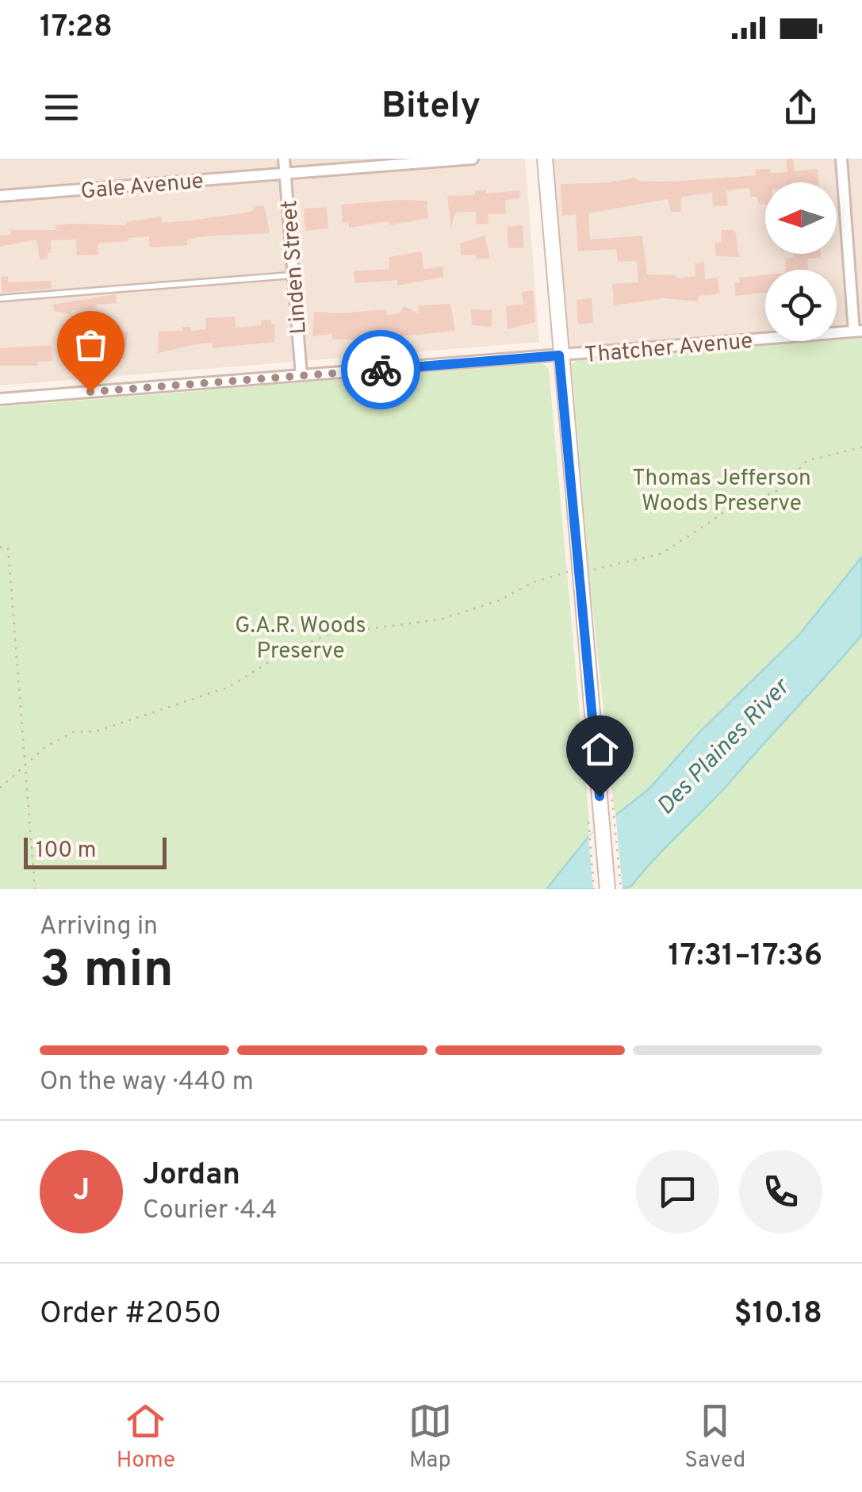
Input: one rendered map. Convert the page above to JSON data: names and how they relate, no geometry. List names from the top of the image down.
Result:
{
  "streets": {
    "street": ["Gale Avenue", "Linden Street", "Thatcher Avenue"]
  },
  "crossings": [
    ["Gale Avenue", "Linden Street"],
    ["Linden Street", "Thatcher Avenue"]
  ],
  "water": ["Des Plaines River"],
  "parks": ["Thomas Jefferson Woods Preserve", "G.A.R. Woods Preserve"],
  "scale_bar": "100 m",
  "north": "left",
  "page": {
    "status": "17:28",
    "header": "Bitely",
    "scale": "100 m",
    "heading": ["3 min", "Arriving in", "17:31–17:36"],
    "panel": [
      "Jordan",
      "Courier · 4.4",
      "Order #2050",
      "$10.18"
    ],
    "bar": "On the way · 440 m",
    "round": "J",
    "tabs": ["Home", "Map", "Saved"]
  }
}
